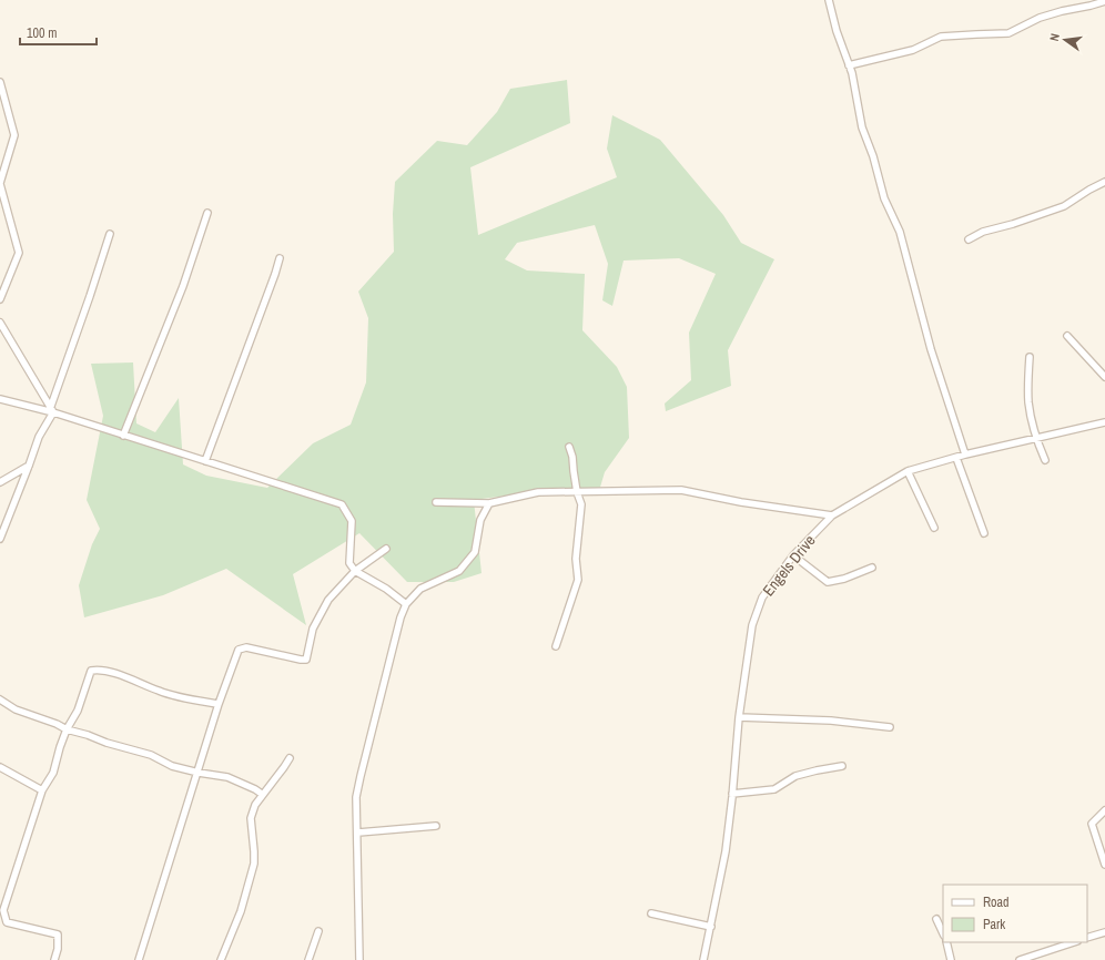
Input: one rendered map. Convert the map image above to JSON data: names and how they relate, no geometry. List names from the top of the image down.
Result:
{
  "streets": {
    "street": ["Engels Drive"]
  },
  "legend": ["Road", "Park"],
  "scale_bar": "100 m",
  "north": "left"
}
